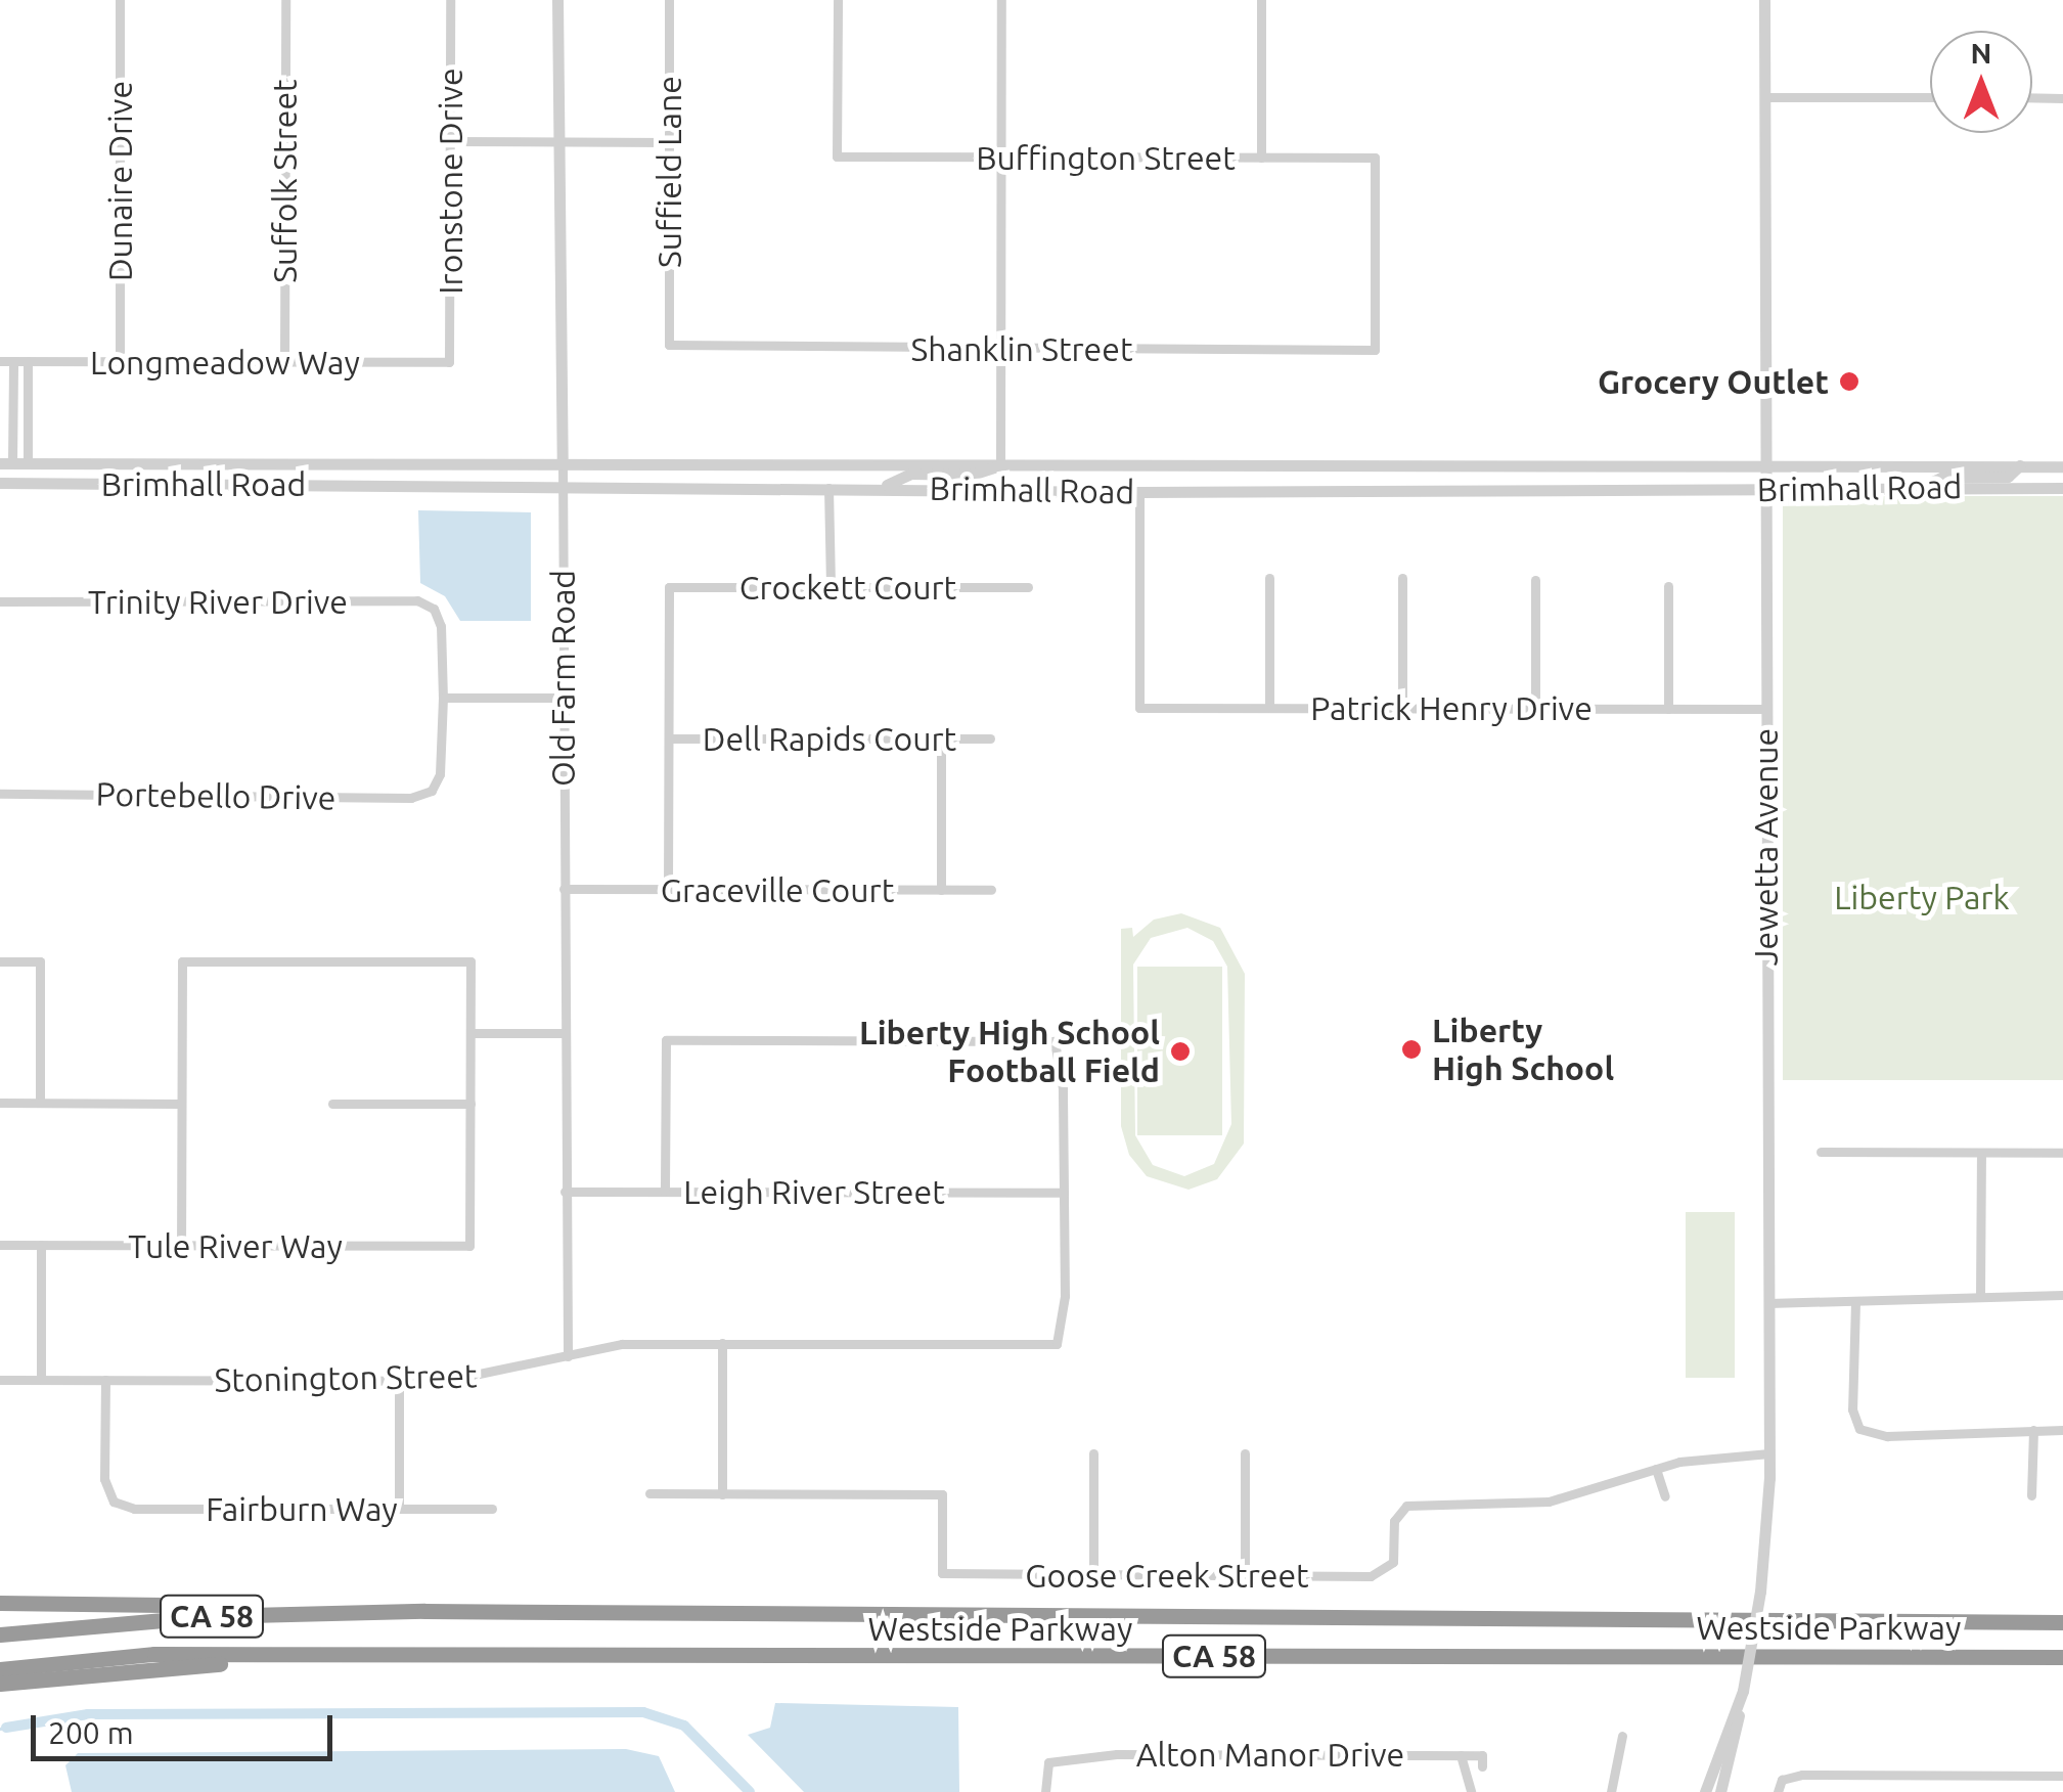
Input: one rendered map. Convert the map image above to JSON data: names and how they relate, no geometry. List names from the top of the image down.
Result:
{
  "streets": {
    "highway": ["CA 58", "Westside Parkway"],
    "street": [
      "Buffington Street",
      "Suffield Lane",
      "Dunaire Drive",
      "Suffolk Street",
      "Ironstone Drive",
      "Shanklin Street",
      "Longmeadow Way",
      "Brimhall Road",
      "Crockett Court",
      "Trinity River Drive",
      "Old Farm Road",
      "Patrick Henry Drive",
      "Dell Rapids Court",
      "Portebello Drive",
      "Jewetta Avenue",
      "Graceville Court",
      "Leigh River Street",
      "Tule River Way",
      "Stonington Street",
      "Fairburn Way",
      "Goose Creek Street",
      "Alton Manor Drive"
    ]
  },
  "crossings": [
    ["Buffington Street", "Shanklin Street"],
    ["Suffield Lane", "Shanklin Street"],
    ["Dunaire Drive", "Longmeadow Way"],
    ["Suffolk Street", "Longmeadow Way"],
    ["Ironstone Drive", "Longmeadow Way"],
    ["Brimhall Road", "Old Farm Road"],
    ["Brimhall Road", "Patrick Henry Drive"],
    ["Brimhall Road", "Jewetta Avenue"],
    ["Crockett Court", "Dell Rapids Court"],
    ["Trinity River Drive", "Portebello Drive"],
    ["Old Farm Road", "Graceville Court"],
    ["Old Farm Road", "Leigh River Street"],
    ["Old Farm Road", "Stonington Street"],
    ["Patrick Henry Drive", "Jewetta Avenue"],
    ["Leigh River Street", "Stonington Street"],
    ["Stonington Street", "Fairburn Way"]
  ],
  "parks": ["Liberty Park"],
  "places": ["Grocery Outlet", "Liberty High School", "Liberty High School Football Field"],
  "scale_bar": "200 m",
  "north": "top"
}
